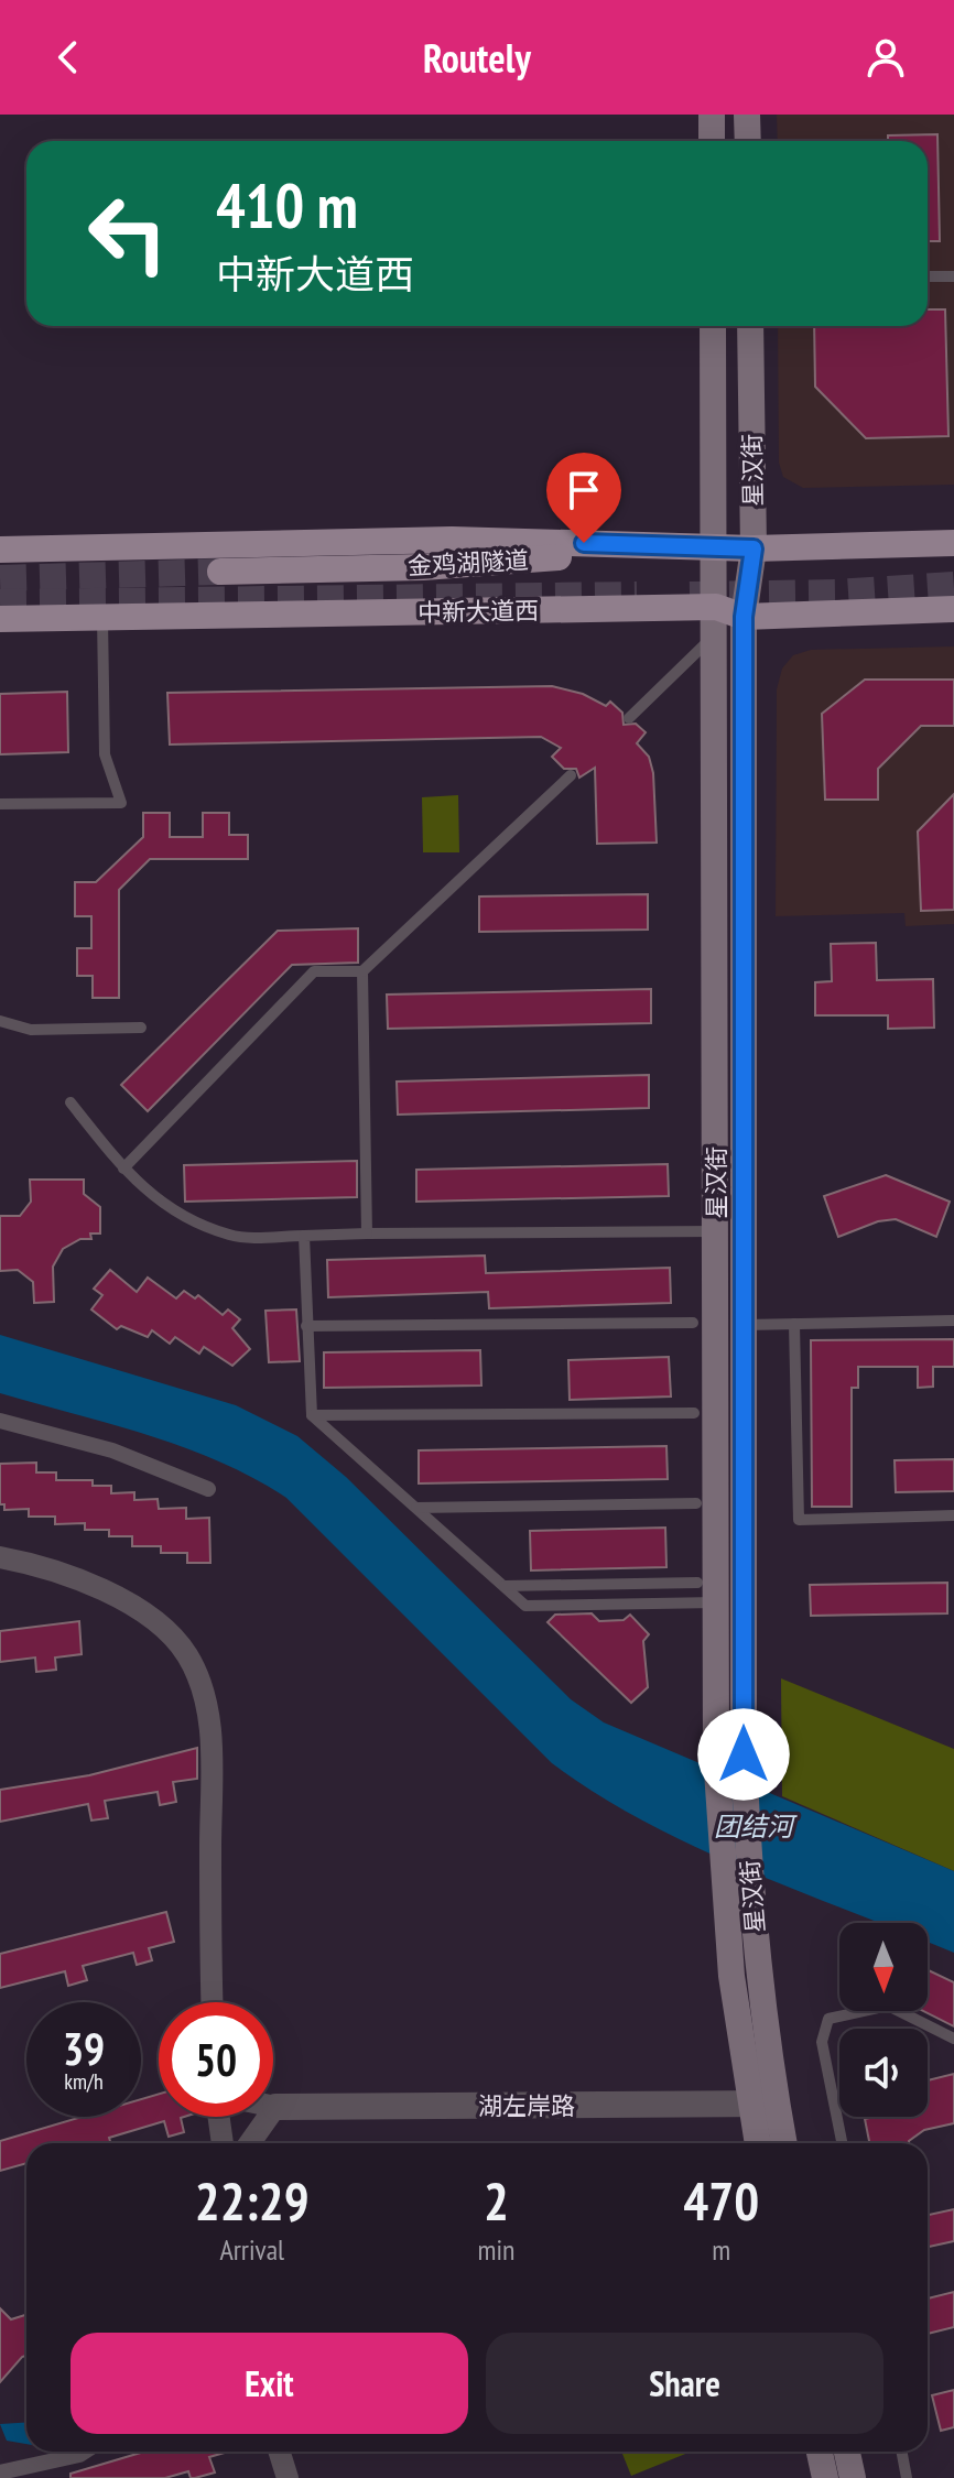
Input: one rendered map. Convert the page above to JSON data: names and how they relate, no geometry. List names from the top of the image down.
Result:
{
  "streets": {
    "main road": ["星汉街", "金鸡湖隧道", "中新大道西"],
    "street": ["湖左岸路"]
  },
  "crossings": [
    ["星汉街", "金鸡湖隧道"],
    ["星汉街", "中新大道西"],
    ["星汉街", "湖左岸路"]
  ],
  "water": ["团结河"],
  "north": "bottom",
  "page": {
    "header": "Routely",
    "turn": ["410 m", "中新大道西"],
    "speed": "39 km/h",
    "limit": "50",
    "eta": [
      "22:29",
      "Arrival",
      "2",
      "min",
      "470",
      "m"
    ],
    "buttons": ["Exit", "Share"]
  }
}
